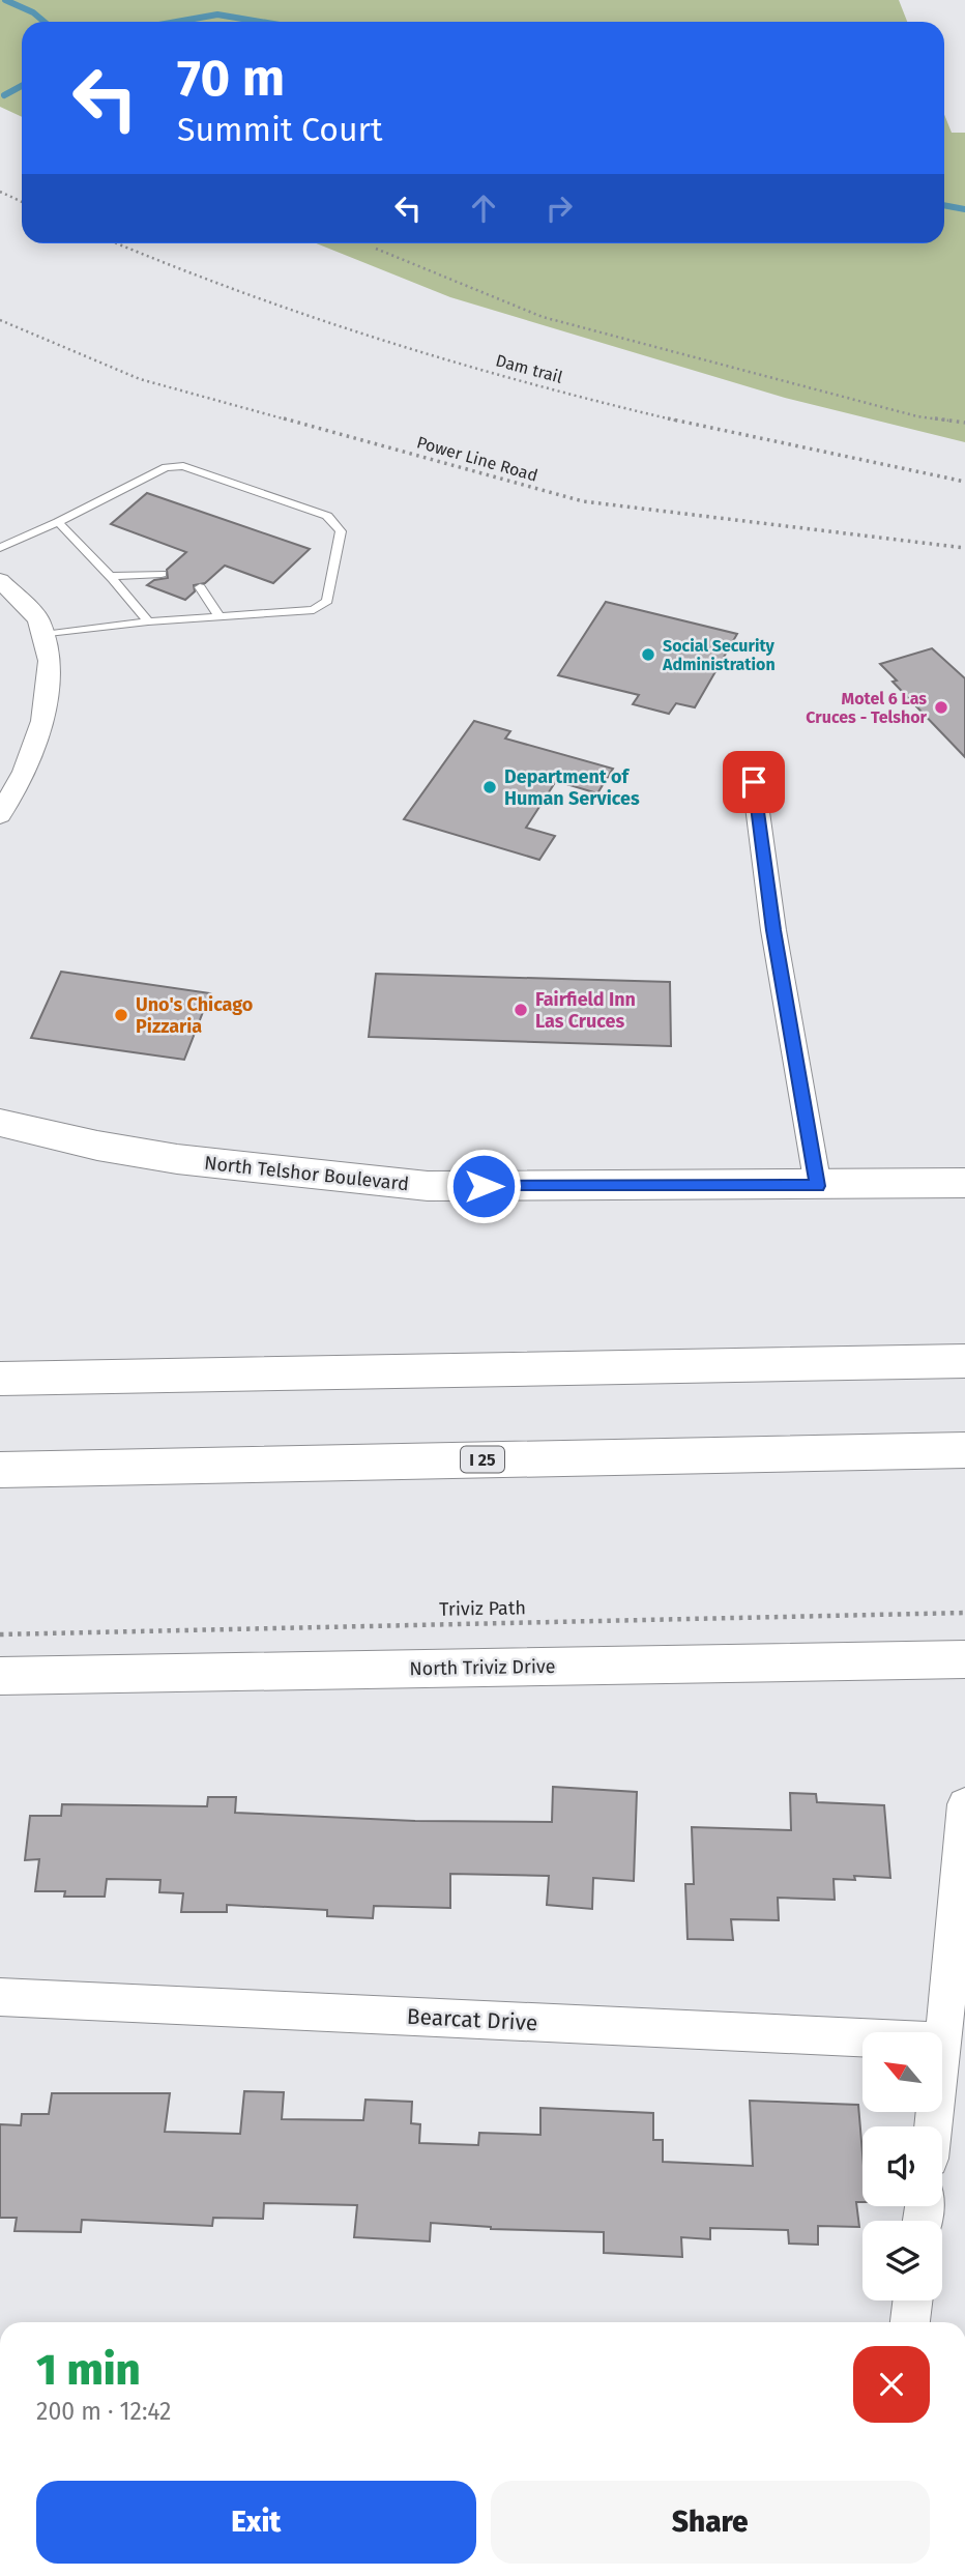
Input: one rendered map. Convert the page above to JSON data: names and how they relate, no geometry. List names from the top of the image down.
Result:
{
  "streets": {
    "main road": ["North Telshor Boulevard", "I 25"],
    "street": ["North Triviz Drive", "Bearcat Drive"],
    "path": ["Dam trail", "Power Line Road", "Triviz Path"]
  },
  "places": [
    "Social Security Administration",
    "Motel 6 Las Cruces - Telshor",
    "Department of Human Services",
    "Fairfield Inn Las Cruces",
    "Uno's Chicago Pizzaria"
  ],
  "north": "top left",
  "page": {
    "turn": ["70 m", "Summit Court"],
    "heading": ["1 min", "200 m · 12:42"],
    "buttons": ["Exit", "Share"]
  }
}
